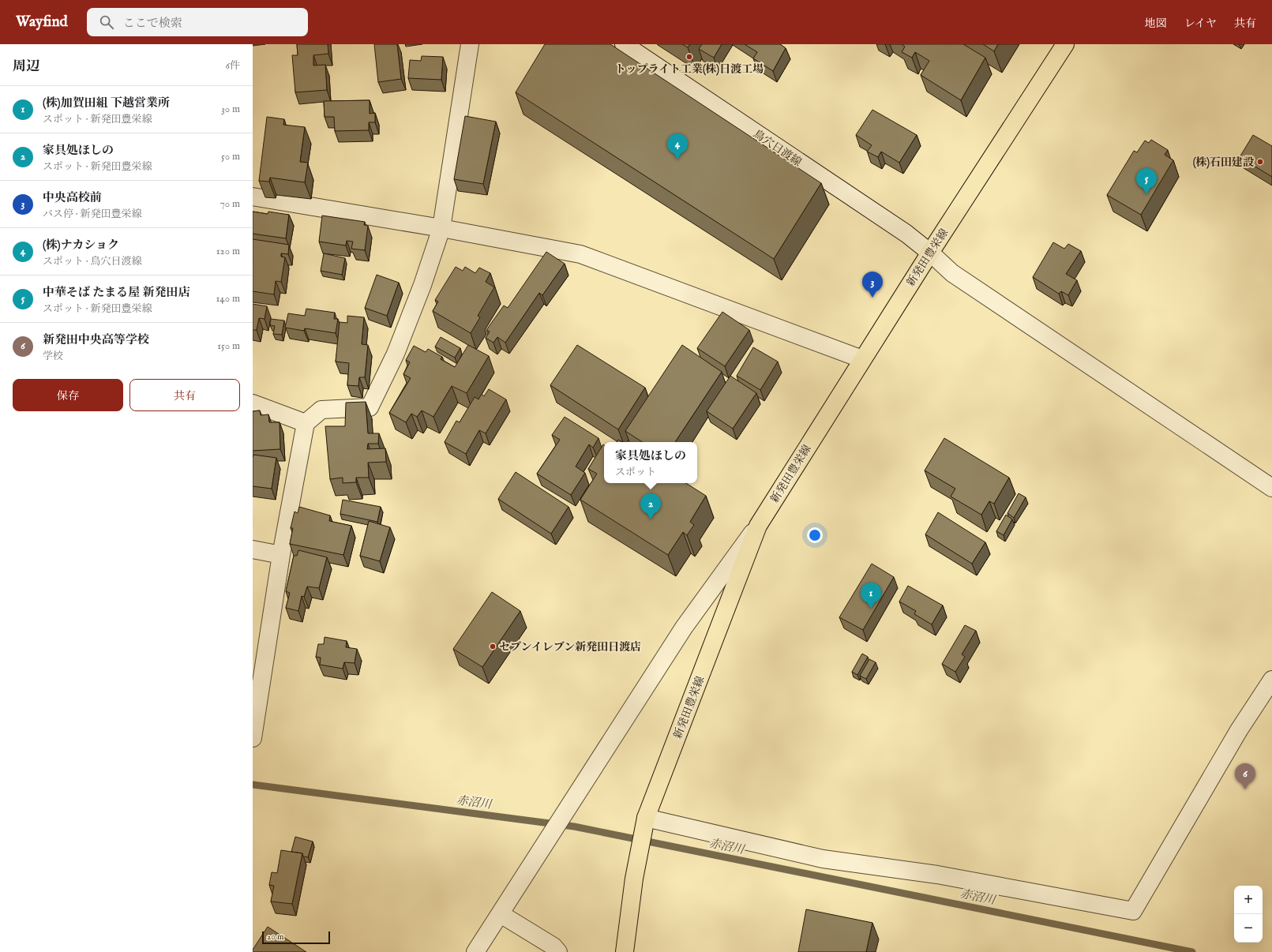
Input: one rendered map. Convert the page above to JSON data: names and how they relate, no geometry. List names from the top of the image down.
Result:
{
  "streets": {
    "main road": ["新発田豊栄線"],
    "street": ["鳥穴日渡線"]
  },
  "crossings": [
    ["鳥穴日渡線", "新発田豊栄線"]
  ],
  "water": ["赤沼川"],
  "places": ["トップライト工業(株)日渡工場", "(株)石田建設", "セブンイレブン新発田日渡店"],
  "scale_bar": "20 m",
  "page": {
    "header": "Wayfind",
    "search": "ここで検索",
    "nav": ["地図", "レイヤ", "共有"],
    "heading": ["周辺", "6件"],
    "list": [
      {
        "mark": "1",
        "name": "(株)加賀田組 下越営業所",
        "note": "スポット · 新発田豊栄線",
        "value": "30 m"
      },
      {
        "mark": "2",
        "name": "家具処ほしの",
        "note": "スポット · 新発田豊栄線",
        "value": "50 m"
      },
      {
        "mark": "3",
        "name": "中央高校前",
        "note": "バス停 · 新発田豊栄線",
        "value": "70 m"
      },
      {
        "mark": "4",
        "name": "(株)ナカショク",
        "note": "スポット · 鳥穴日渡線",
        "value": "120 m"
      },
      {
        "mark": "5",
        "name": "中華そば たまる屋 新発田店",
        "note": "スポット · 新発田豊栄線",
        "value": "140 m"
      },
      {
        "mark": "6",
        "name": "新発田中央高等学校",
        "note": "学校",
        "value": "150 m"
      }
    ],
    "pins": [
      "4",
      "5",
      "3",
      "2",
      "1",
      "6"
    ],
    "buttons": ["保存", "共有"],
    "popup": ["家具処ほしの", "スポット"],
    "map_buttons": ["+", "−"],
    "scale": "20 m"
  }
}
